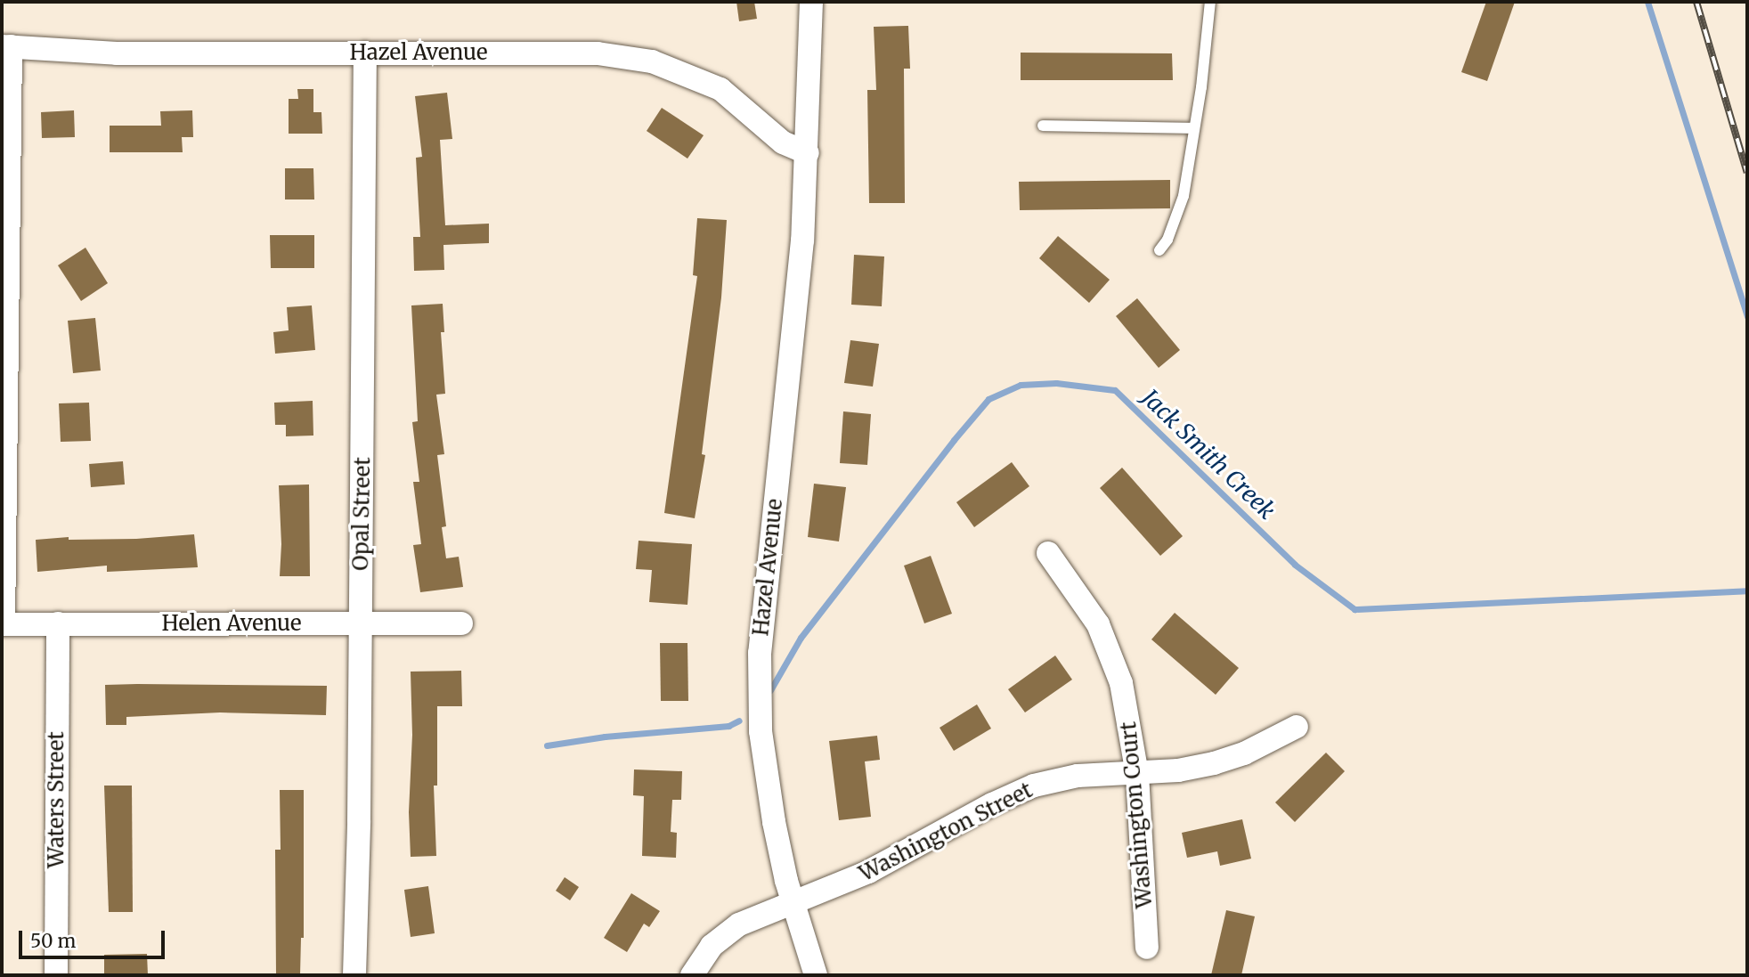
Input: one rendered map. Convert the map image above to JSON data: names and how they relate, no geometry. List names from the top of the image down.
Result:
{
  "streets": {
    "street": [
      "Hazel Avenue",
      "Opal Street",
      "Helen Avenue",
      "Waters Street",
      "Washington Court",
      "Washington Street"
    ]
  },
  "crossings": [
    ["Hazel Avenue", "Opal Street"],
    ["Hazel Avenue", "Washington Street"],
    ["Opal Street", "Helen Avenue"],
    ["Helen Avenue", "Waters Street"],
    ["Washington Court", "Washington Street"]
  ],
  "water": ["Jack Smith Creek"],
  "scale_bar": "50 m"
}
